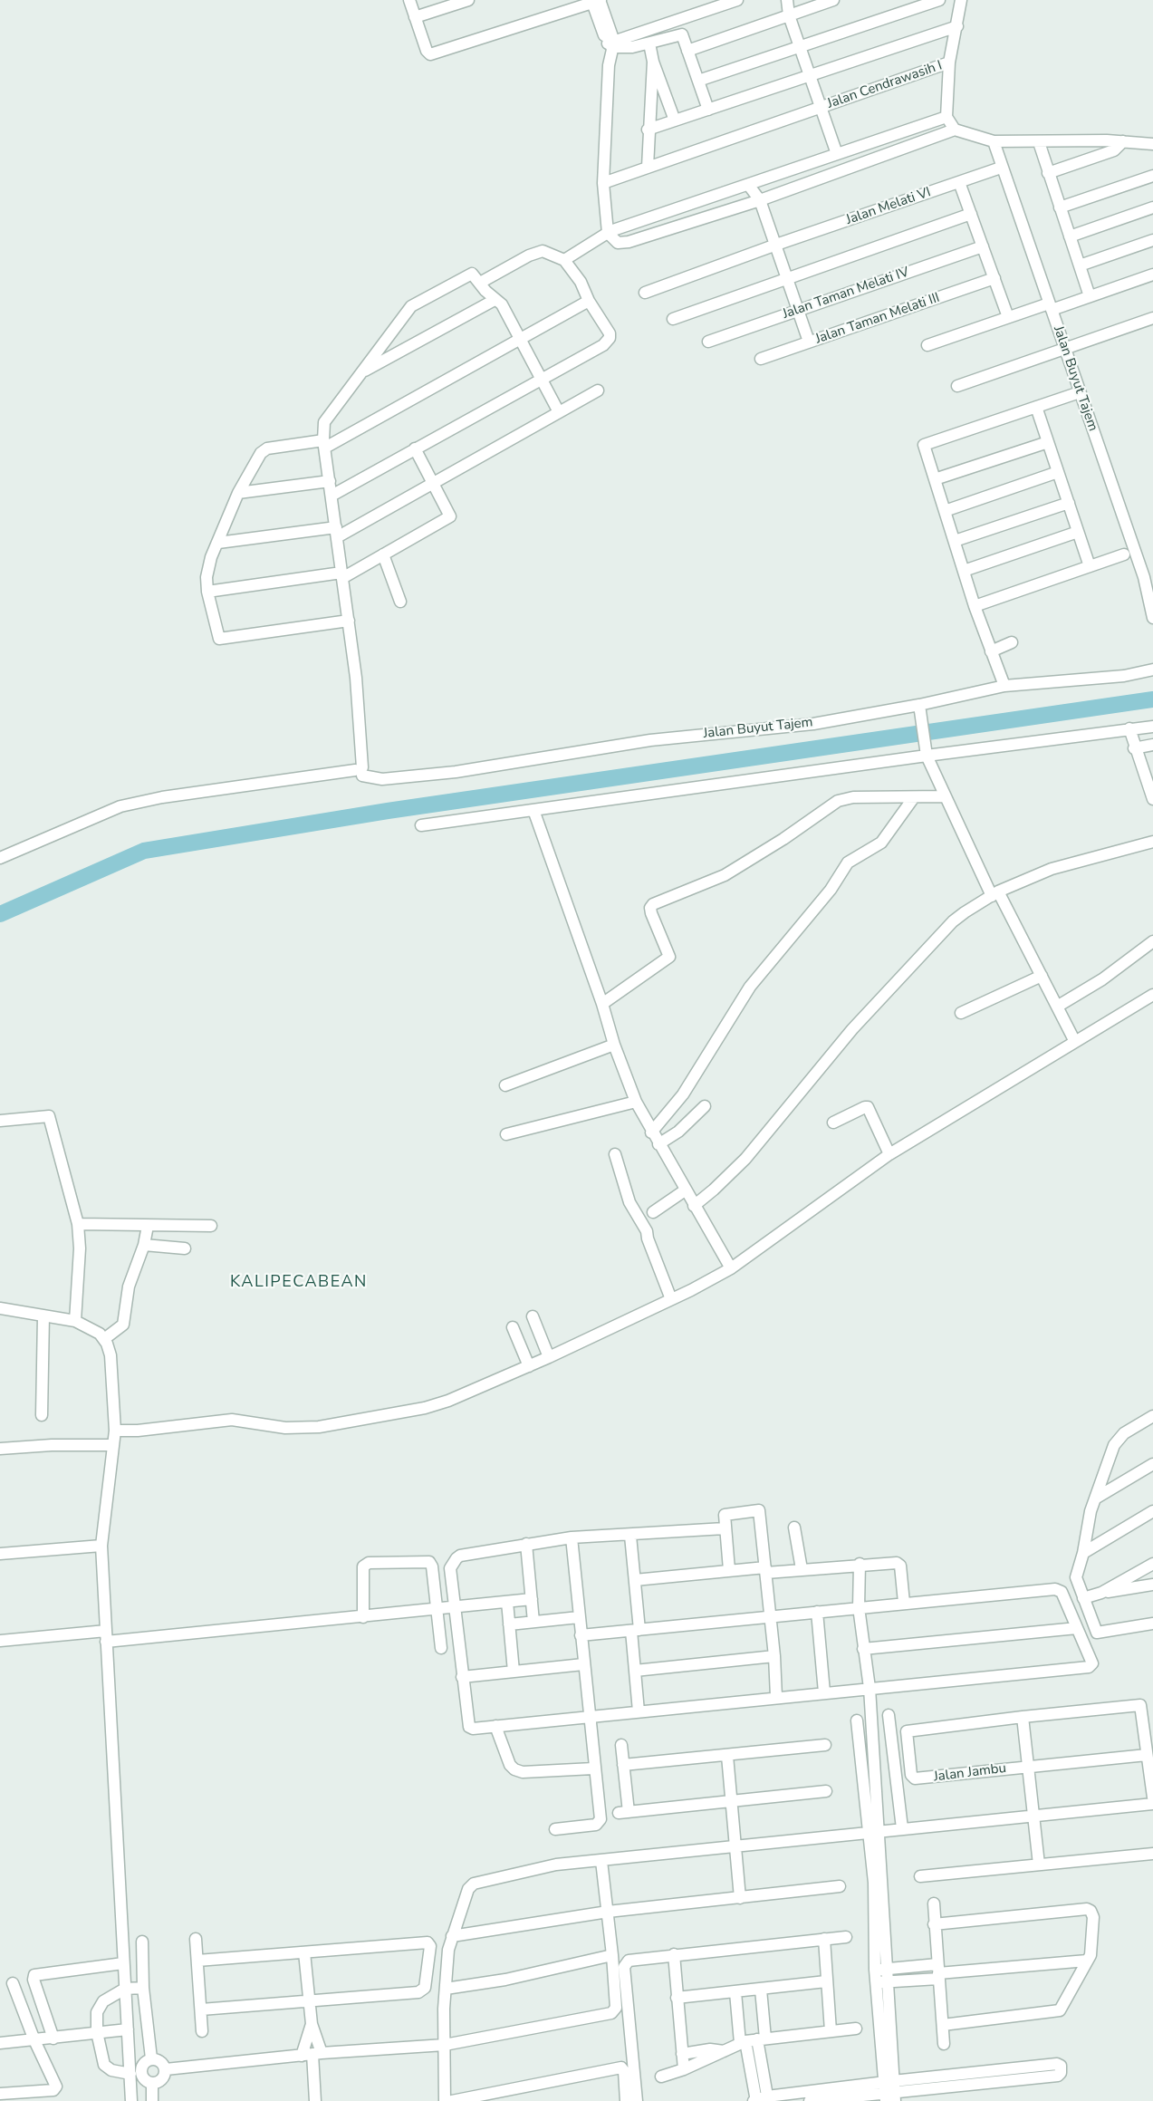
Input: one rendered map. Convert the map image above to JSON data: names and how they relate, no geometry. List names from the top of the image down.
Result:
{
  "streets": {
    "street": [
      "Jalan Cendrawasih I",
      "Jalan Melati VI",
      "Jalan Taman Melati IV",
      "Jalan Taman Melati III",
      "Jalan Buyut Tajem",
      "Jalan Jambu"
    ]
  },
  "crossings": [
    ["Jalan Melati VI", "Jalan Buyut Tajem"]
  ],
  "districts": ["KALIPECABEAN"]
}
